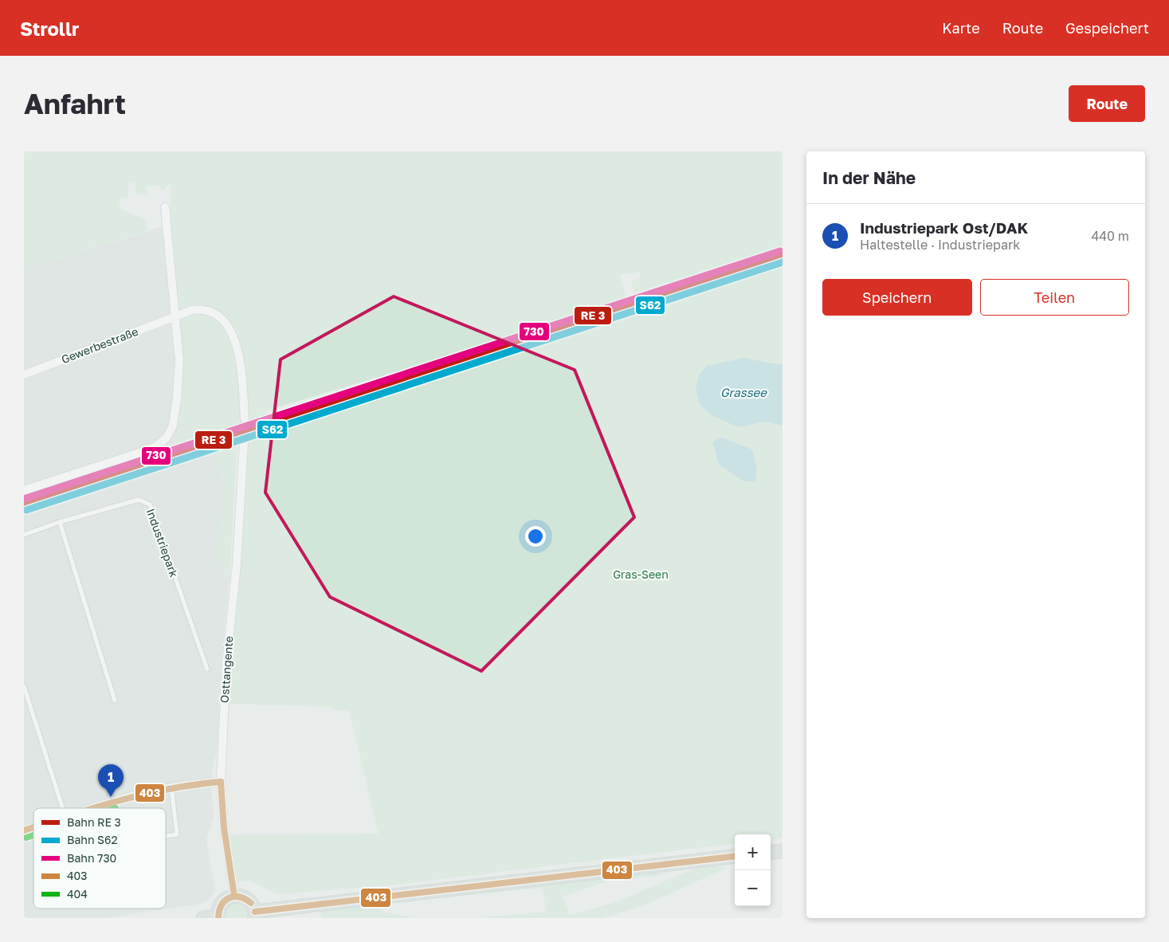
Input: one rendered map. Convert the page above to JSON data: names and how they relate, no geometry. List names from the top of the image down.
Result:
{
  "streets": {
    "street": ["Gewerbestraße", "Osttangente"],
    "lane": ["Industriepark"]
  },
  "water": ["Grassee"],
  "parks": ["Gras-Seen"],
  "lines": [
    "rail line 730",
    "rail line S62",
    "transit line 403",
    "transit line 404"
  ],
  "legend": [
    "Bahn RE 3",
    "Bahn S62",
    "Bahn 730",
    "403",
    "404"
  ],
  "page": {
    "header": "Strollr",
    "nav": ["Karte", "Route", "Gespeichert"],
    "buttons": [
      "Route",
      ["Speichern", "Teilen"]
    ],
    "title": "Anfahrt",
    "heading": "In der Nähe",
    "list": [
      {
        "mark": "1",
        "name": "Industriepark Ost/DAK",
        "note": "Haltestelle · Industriepark",
        "value": "440 m"
      }
    ],
    "pins": "1",
    "map_buttons": ["+", "−"]
  }
}
